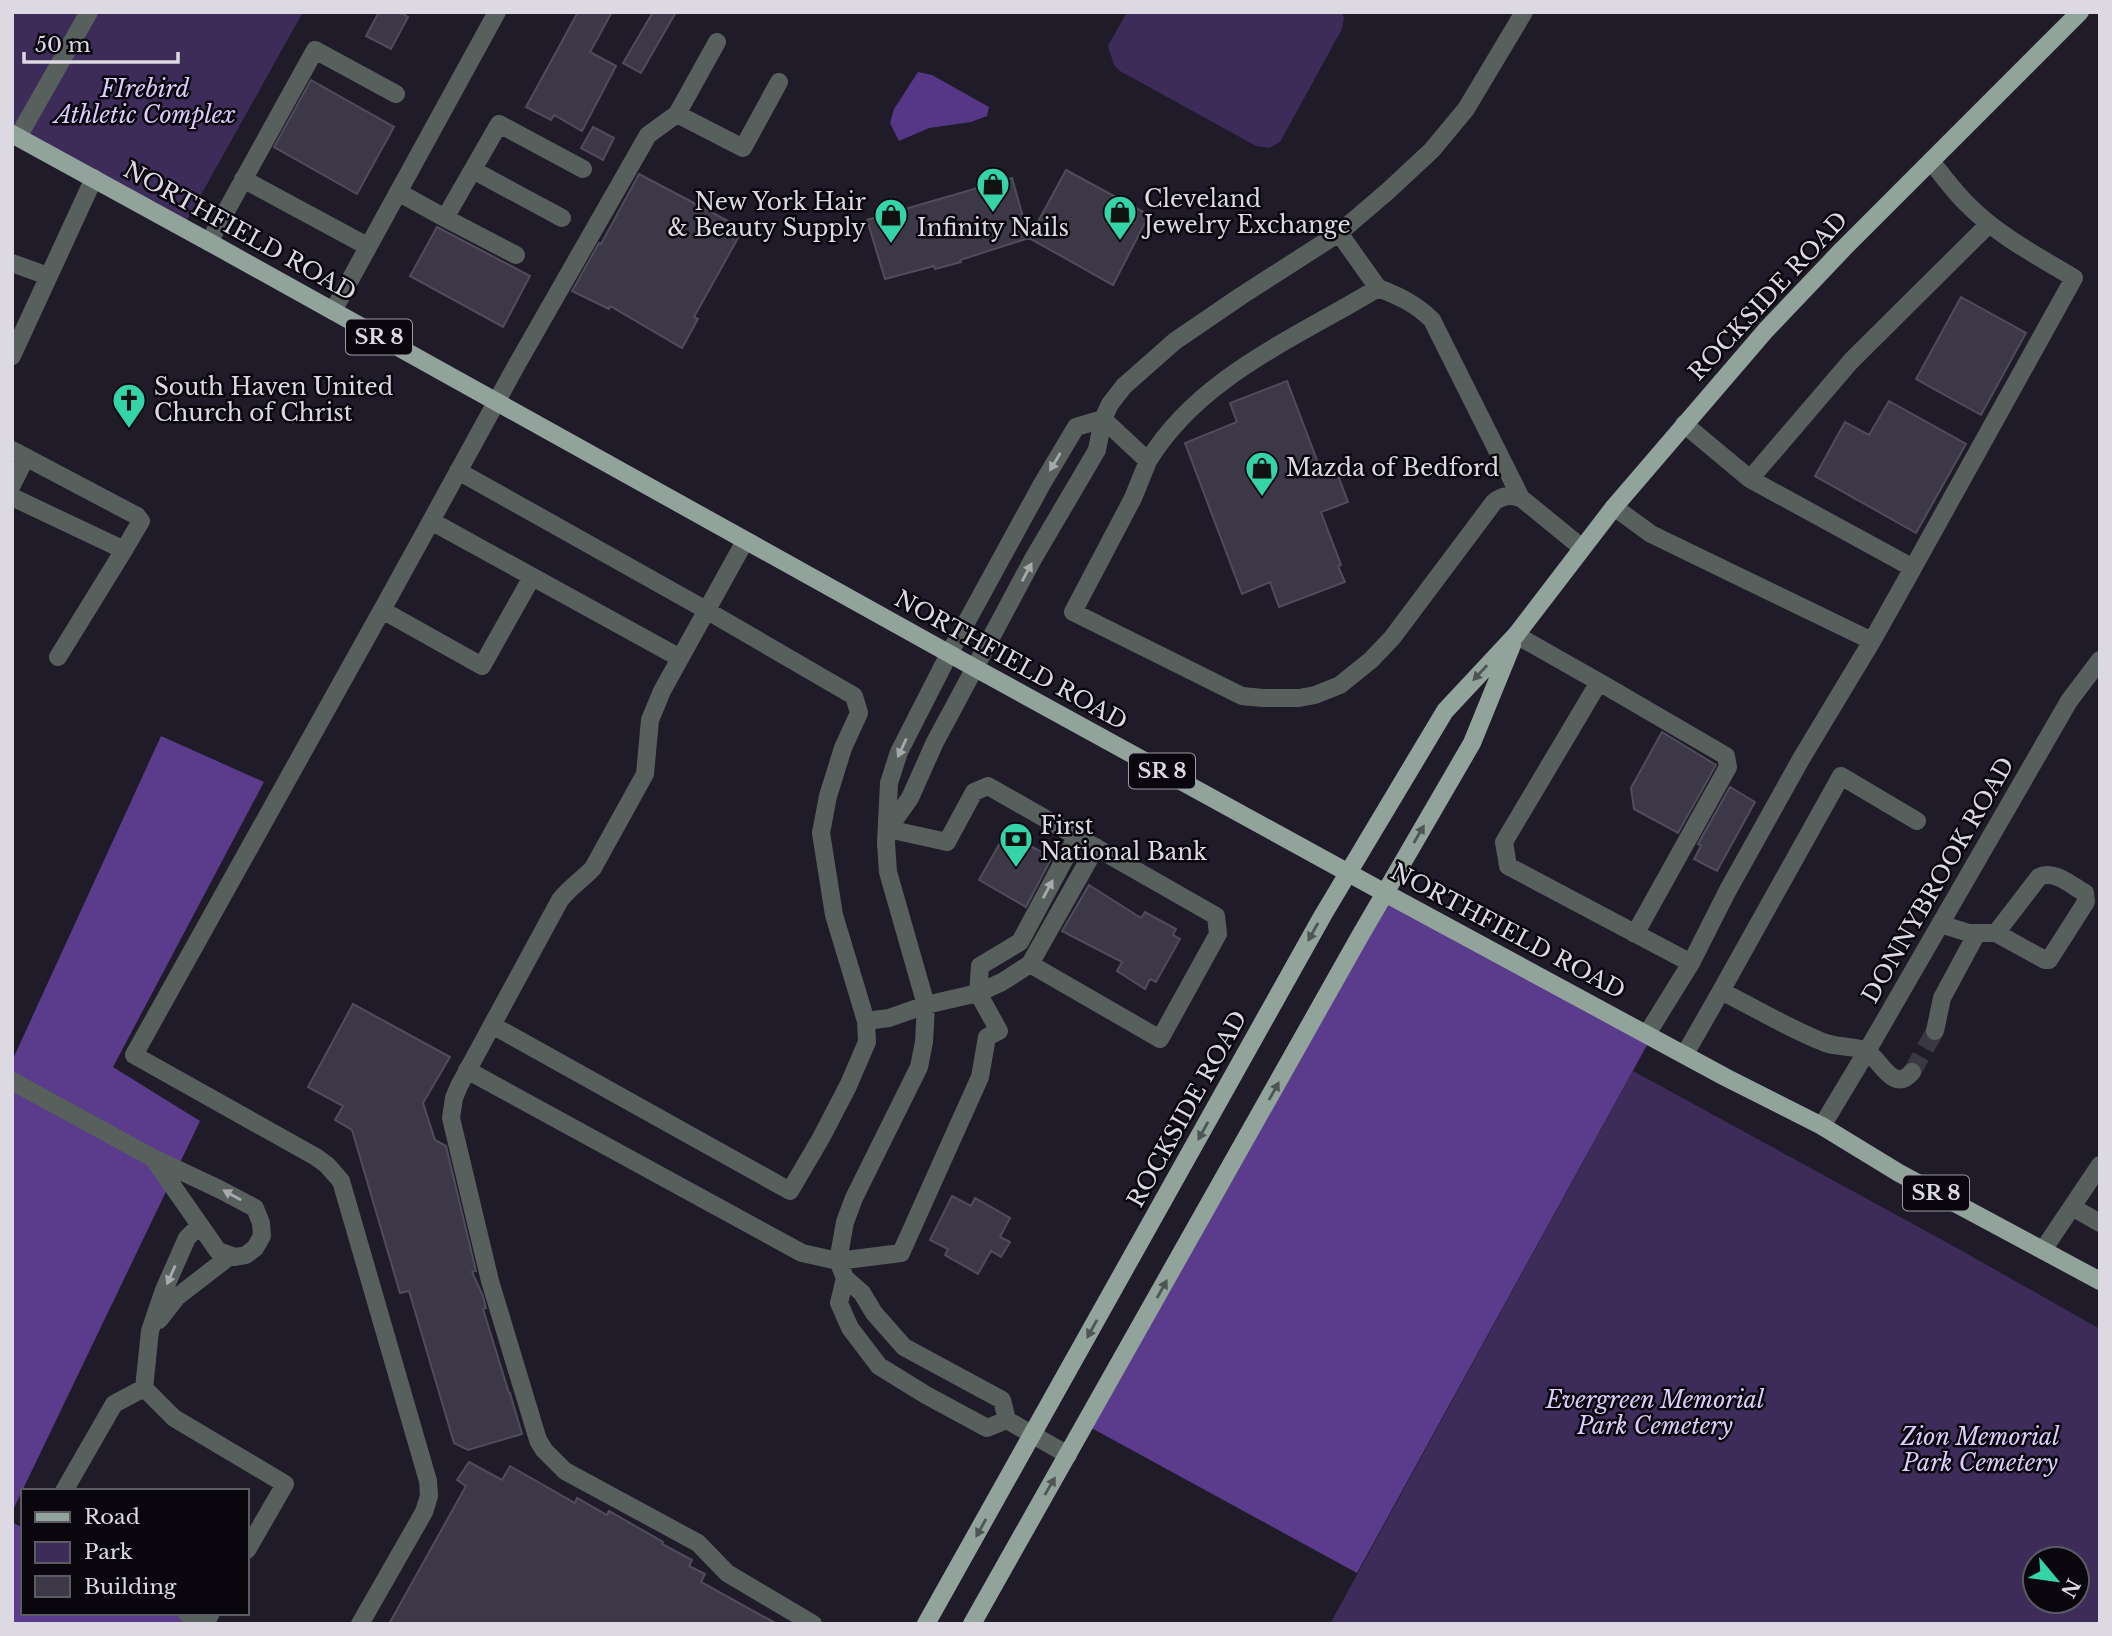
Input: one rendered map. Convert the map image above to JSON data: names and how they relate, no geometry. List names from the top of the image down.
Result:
{
  "streets": {
    "main road": ["NORTHFIELD ROAD", "ROCKSIDE ROAD", "SR 8"],
    "street": ["DONNYBROOK ROAD"]
  },
  "crossings": [
    ["NORTHFIELD ROAD", "ROCKSIDE ROAD"],
    ["NORTHFIELD ROAD", "DONNYBROOK ROAD"]
  ],
  "parks": ["FIrebird Athletic Complex", "Evergreen Memorial Park Cemetery", "Zion Memorial Park Cemetery"],
  "places": {
    "shop": [
      "Infinity Nails",
      "Cleveland Jewelry Exchange",
      "New York Hair & Beauty Supply",
      "Mazda of Bedford"
    ],
    "church": ["South Haven United Church of Christ"],
    "bank": ["First National Bank"]
  },
  "legend": ["Road", "Park", "Building"],
  "scale_bar": "50 m",
  "north": "bottom right"
}
